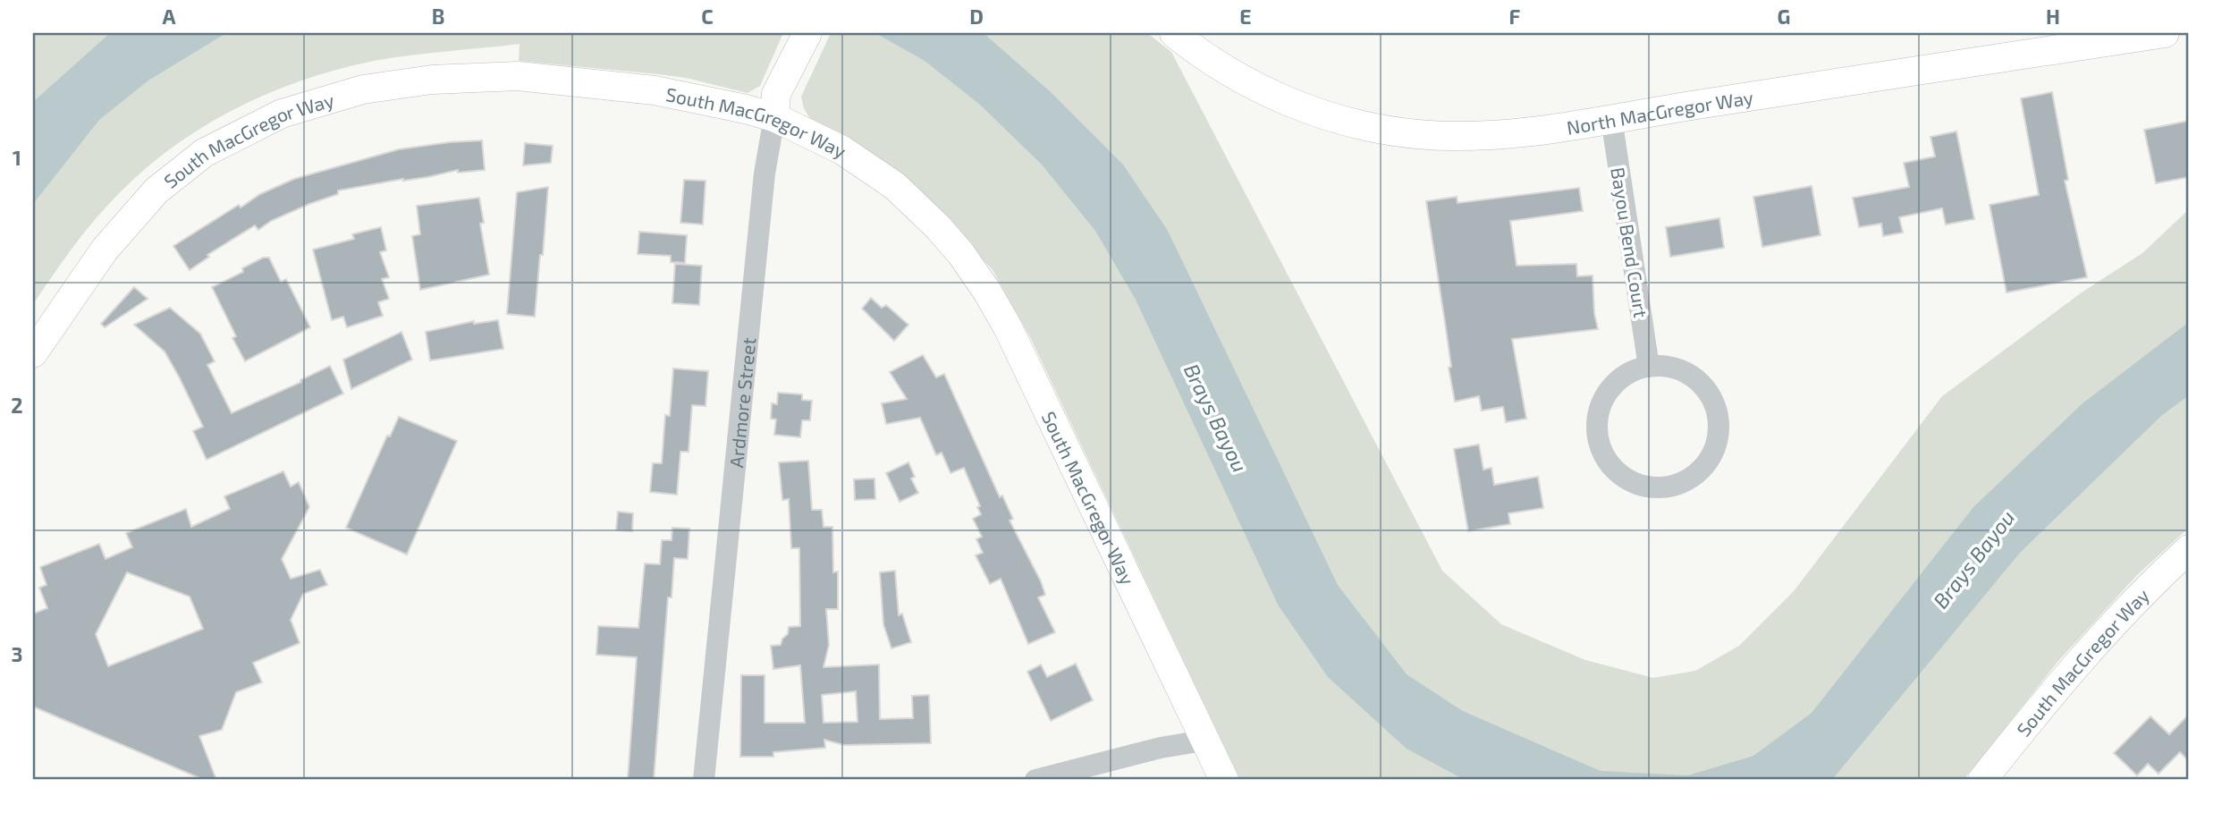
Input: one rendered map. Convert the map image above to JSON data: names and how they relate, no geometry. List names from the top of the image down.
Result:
{
  "streets": {
    "main road": ["North MacGregor Way", "South MacGregor Way", "Ardmore Street"],
    "street": ["Bayou Bend Court"]
  },
  "crossings": [
    ["North MacGregor Way", "Bayou Bend Court"],
    ["South MacGregor Way", "Ardmore Street"]
  ],
  "water": ["Brays Bayou"],
  "grid": {
    "columns": [
      "A",
      "B",
      "C",
      "D",
      "E",
      "F",
      "G",
      "H"
    ],
    "rows": ["1", "2", "3"]
  }
}
